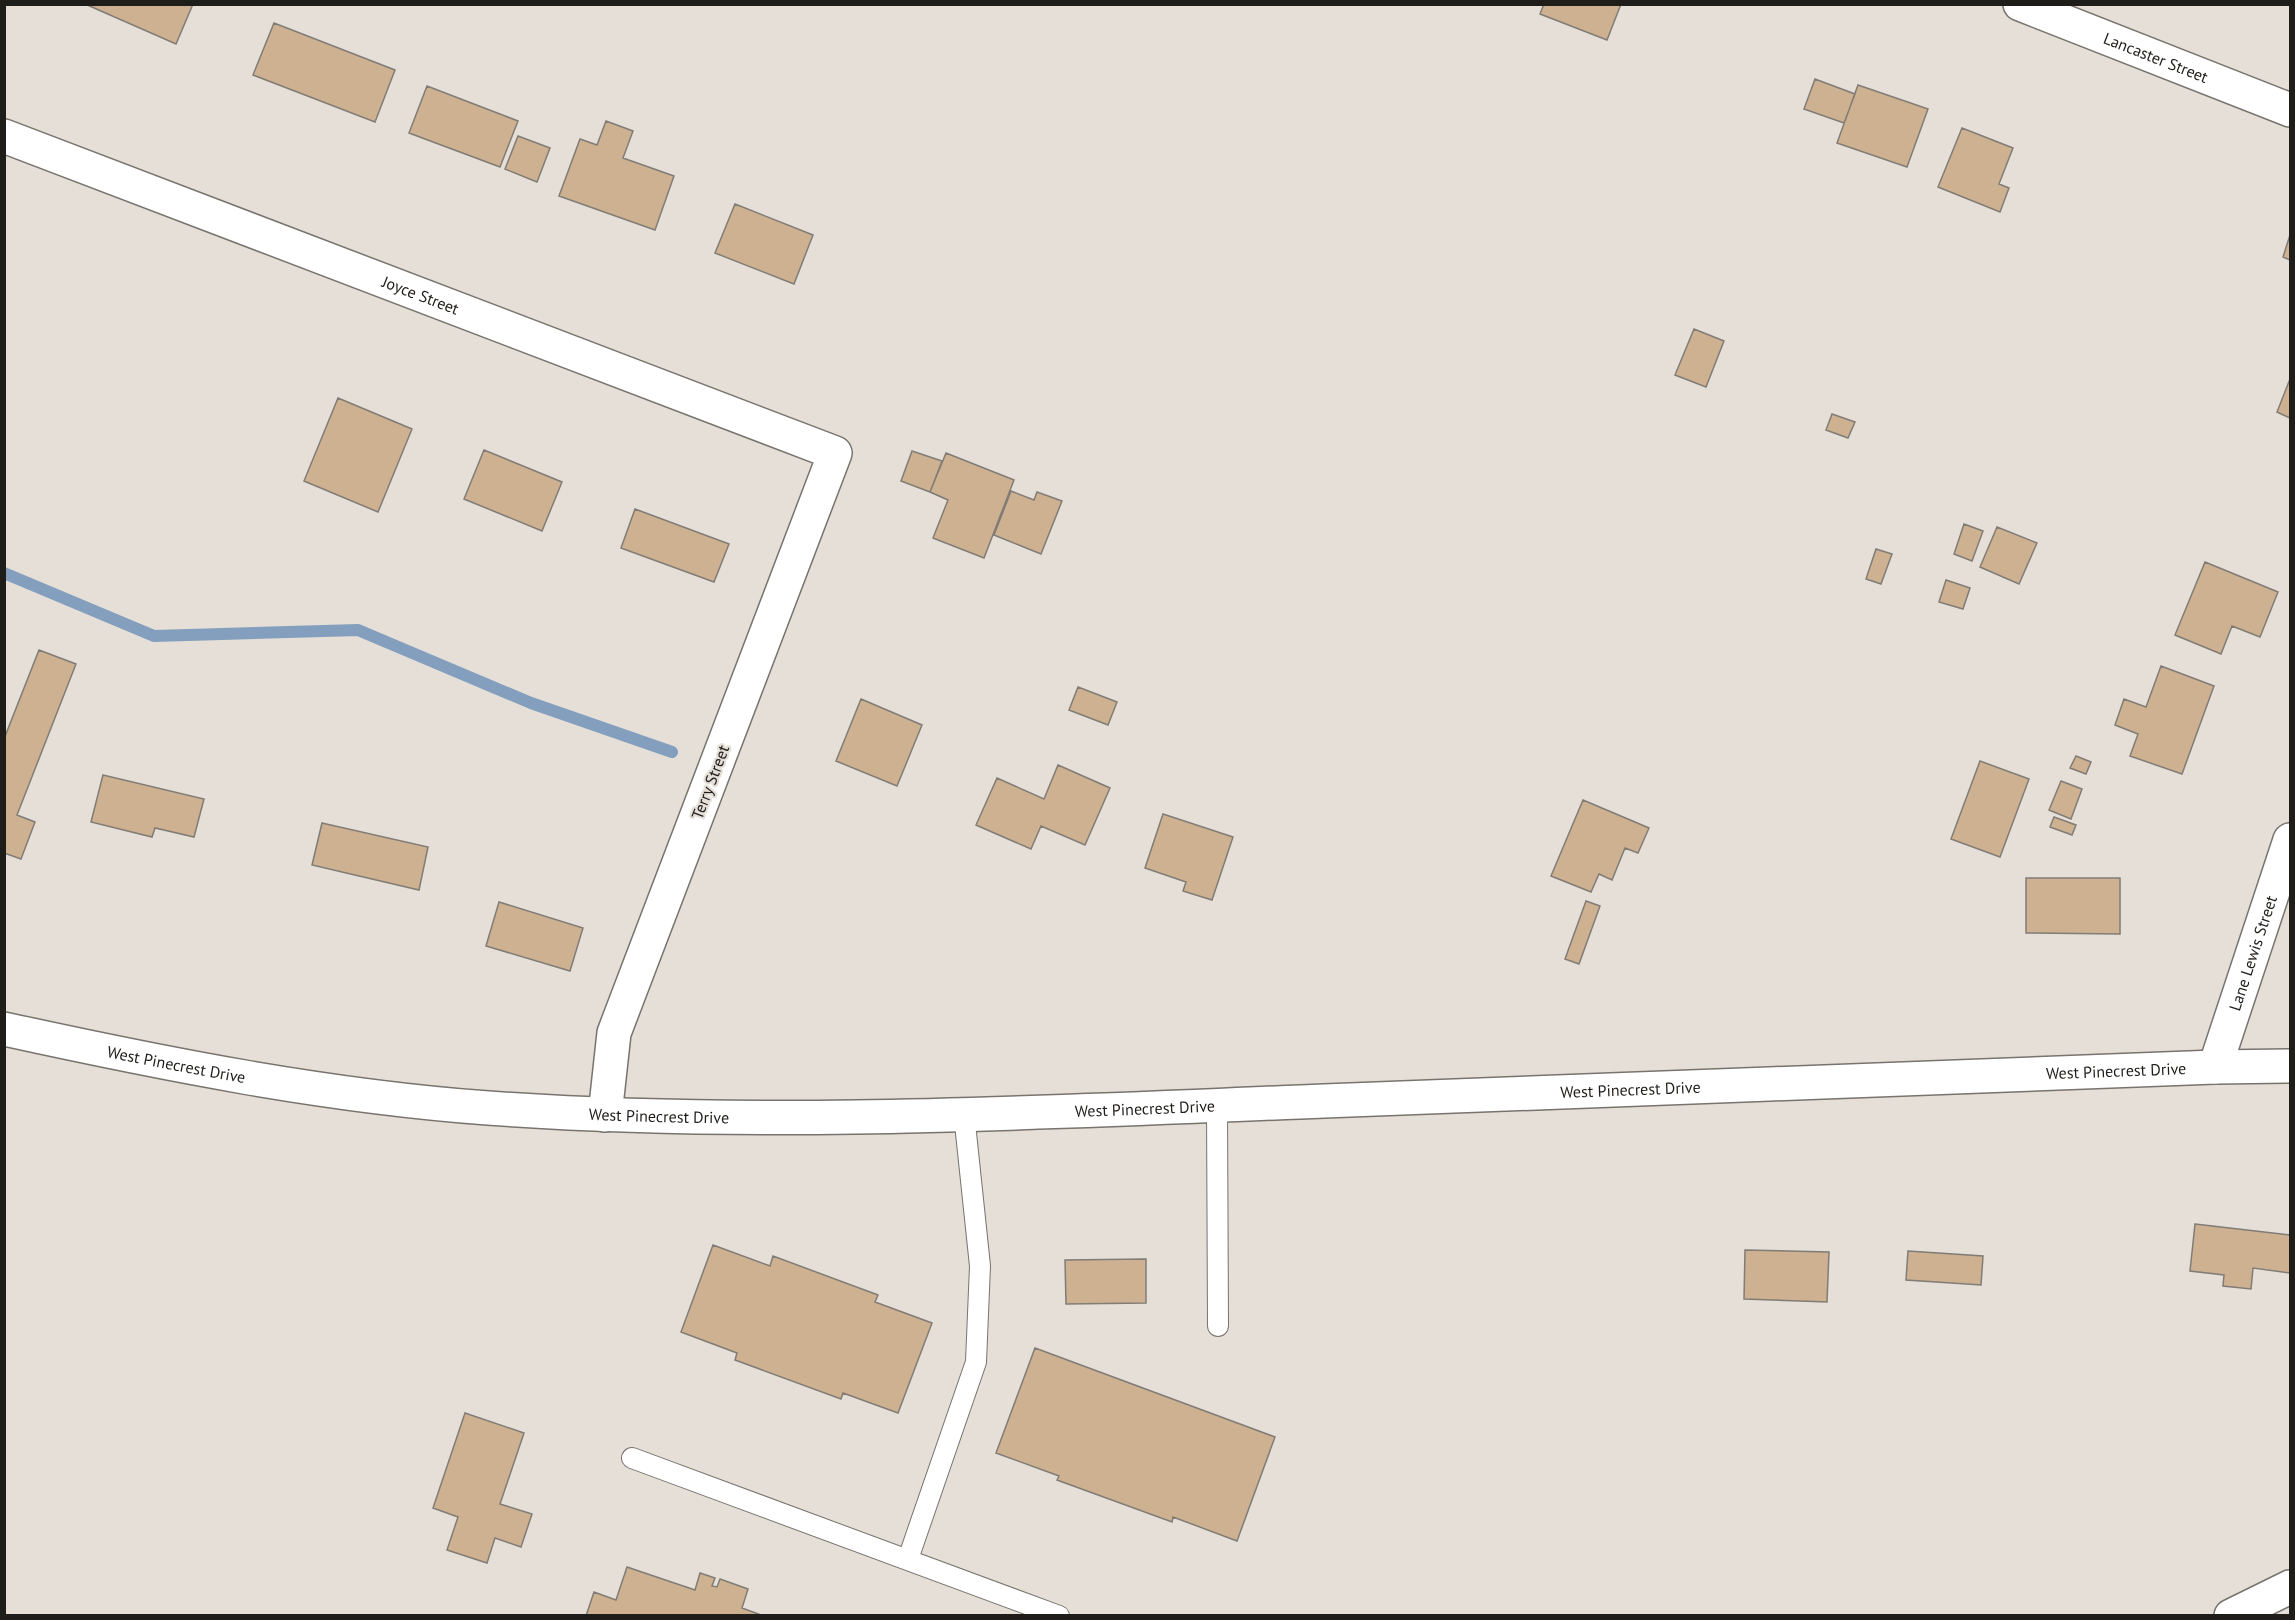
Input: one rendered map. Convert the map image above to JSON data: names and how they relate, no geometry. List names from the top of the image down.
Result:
{
  "streets": {
    "main road": [
      "Lancaster Street",
      "Joyce Street",
      "Terry Street",
      "Lane Lewis Street",
      "West Pinecrest Drive"
    ]
  },
  "crossings": [
    ["Joyce Street", "Terry Street"],
    ["Terry Street", "West Pinecrest Drive"],
    ["Lane Lewis Street", "West Pinecrest Drive"]
  ]
}
